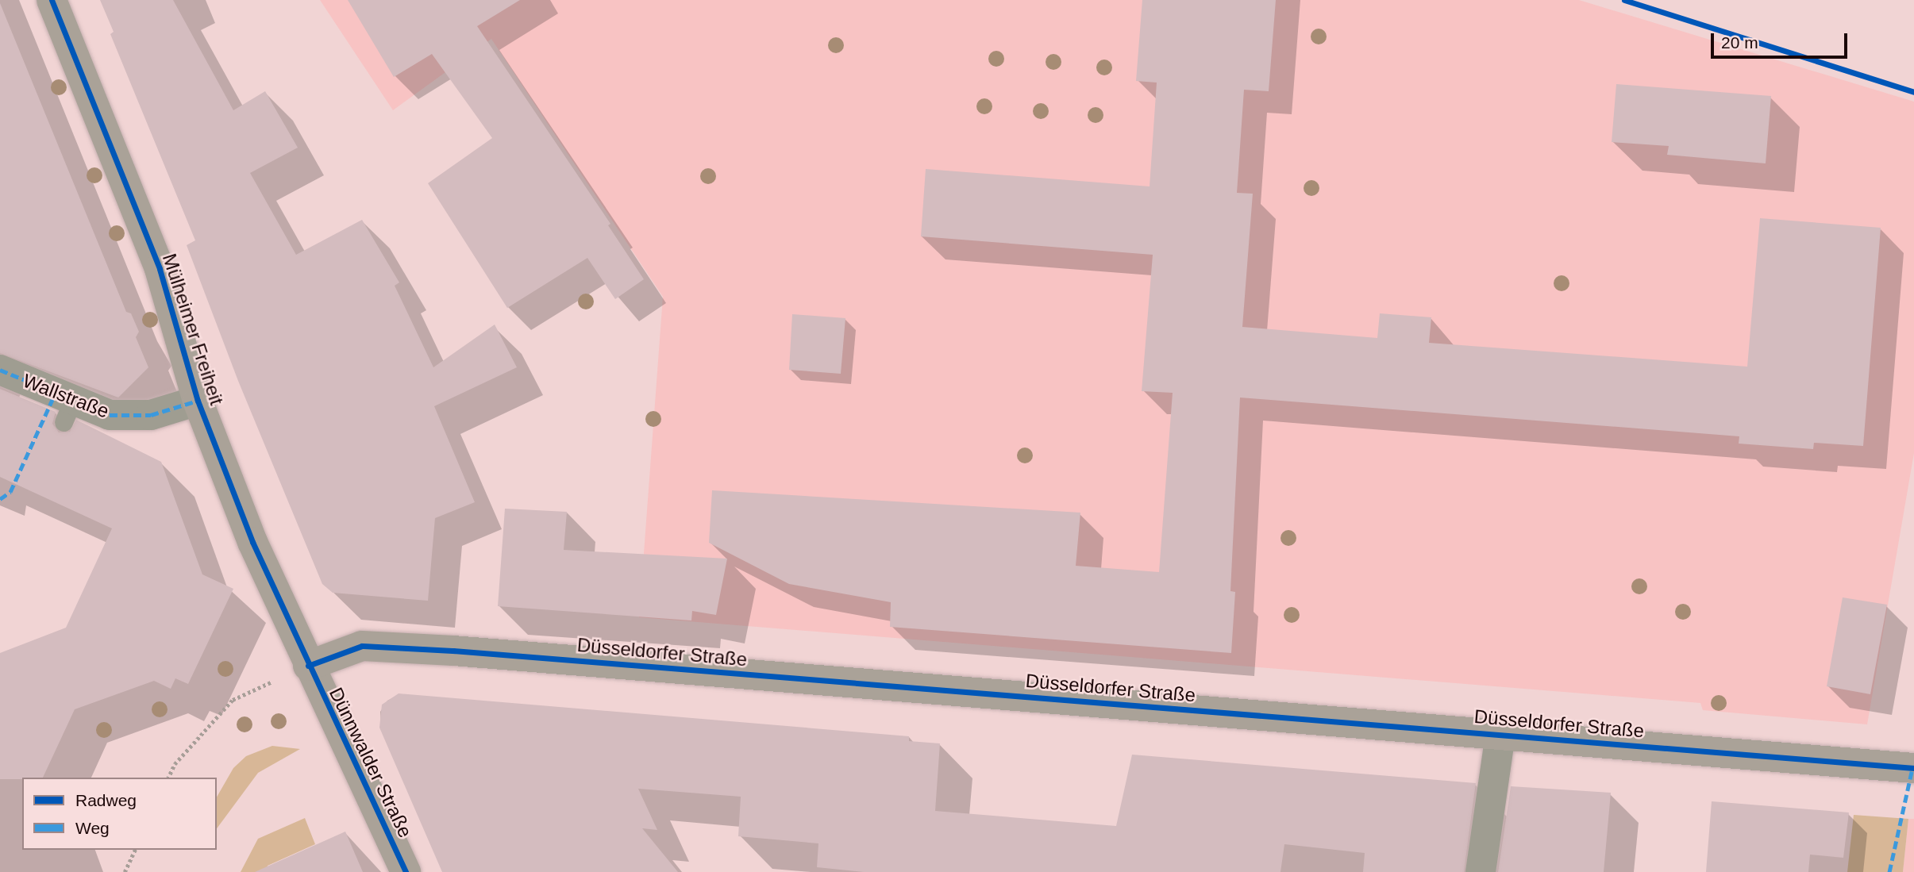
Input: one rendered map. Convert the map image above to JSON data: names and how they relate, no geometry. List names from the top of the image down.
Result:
{
  "streets": {
    "street": [
      "Mülheimer Freiheit",
      "Wallstraße",
      "Düsseldorfer Straße",
      "Dünnwalder Straße"
    ]
  },
  "crossings": [
    ["Mülheimer Freiheit", "Wallstraße"],
    ["Mülheimer Freiheit", "Düsseldorfer Straße"],
    ["Mülheimer Freiheit", "Dünnwalder Straße"],
    ["Düsseldorfer Straße", "Dünnwalder Straße"]
  ],
  "legend": ["Radweg", "Weg"],
  "scale_bar": "20 m"
}
